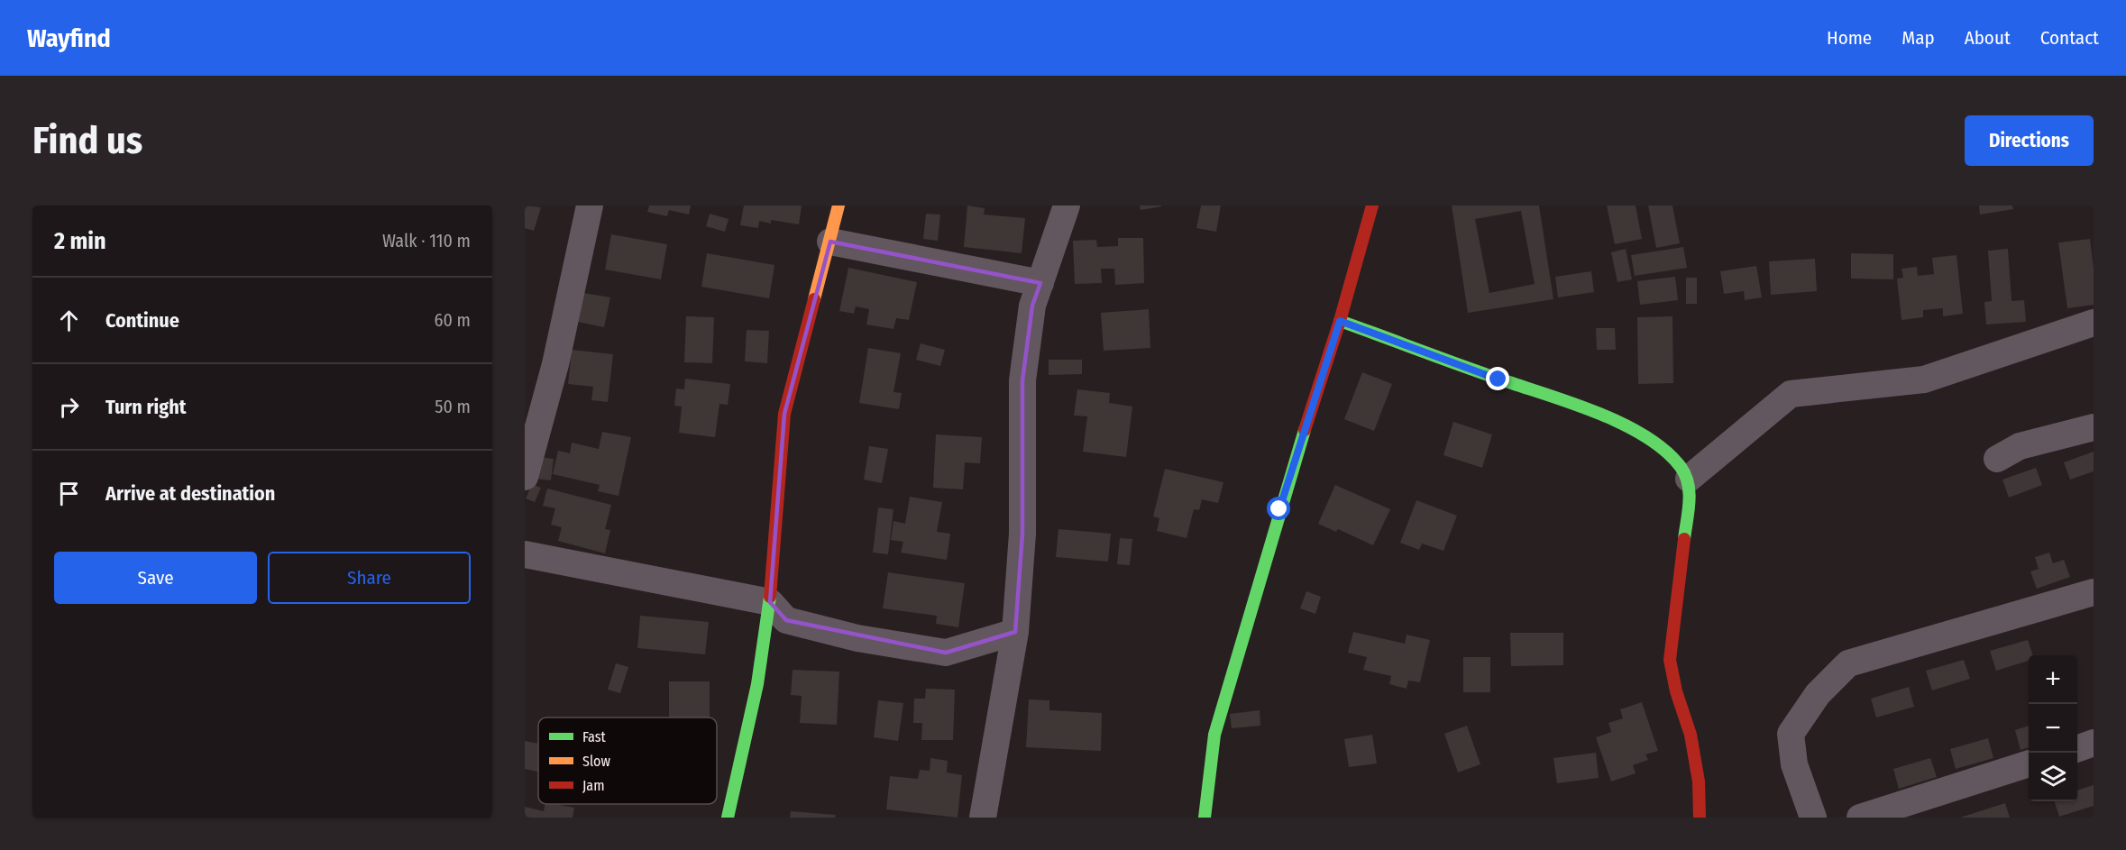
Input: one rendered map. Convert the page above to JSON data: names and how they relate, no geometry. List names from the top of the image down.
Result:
{
  "legend": ["Fast", "Slow", "Jam"],
  "page": {
    "header": "Wayfind",
    "nav": [
      "Home",
      "Map",
      "About",
      "Contact"
    ],
    "buttons": [
      "Directions",
      ["Save", "Share"]
    ],
    "title": "Find us",
    "heading": ["2 min", "Walk · 110 m"],
    "list": [
      ["Continue", "60 m"],
      ["Turn right", "50 m"],
      "Arrive at destination"
    ],
    "map_buttons": ["+", "−"]
  }
}
